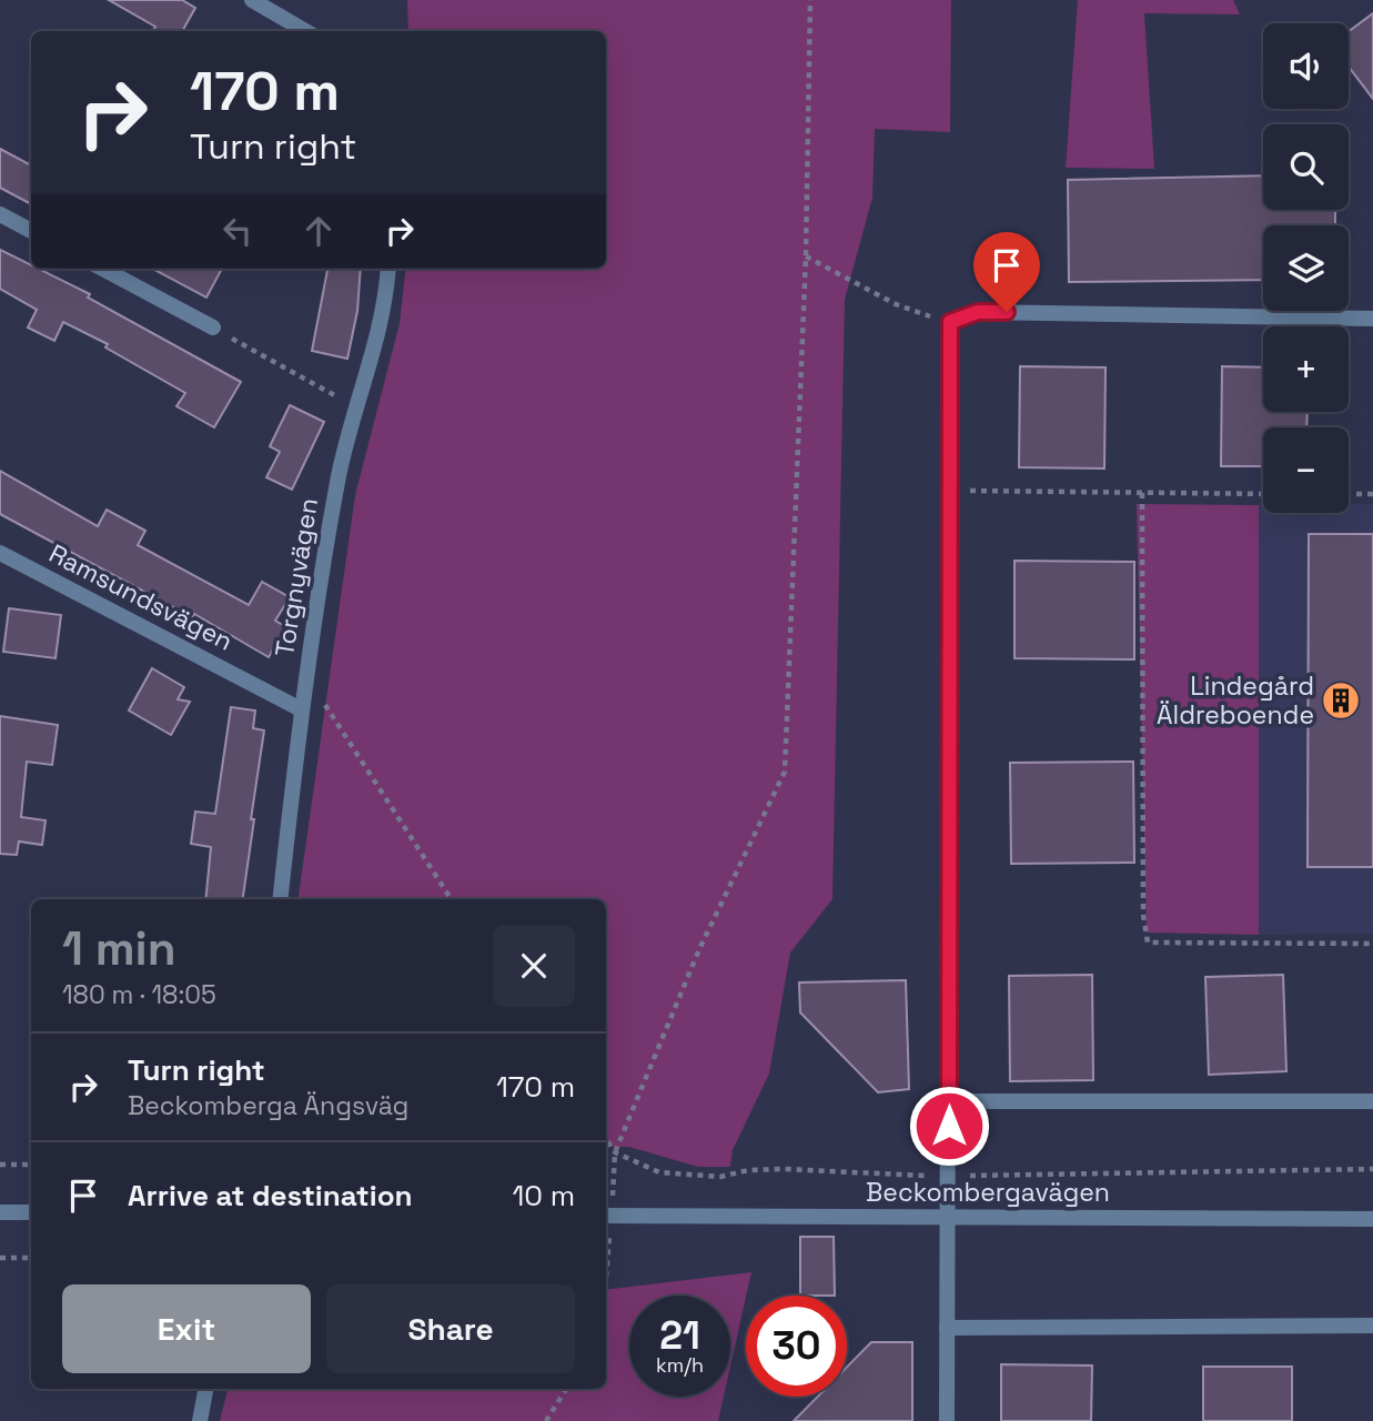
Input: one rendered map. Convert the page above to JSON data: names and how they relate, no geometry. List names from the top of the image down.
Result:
{
  "streets": {
    "street": ["Torgnyvägen", "Ramsundsvägen", "Beckombergavägen"]
  },
  "crossings": [
    ["Torgnyvägen", "Ramsundsvägen"]
  ],
  "places": {
    "building": ["Lindegård Äldreboende"]
  },
  "page": {
    "map_buttons": ["+", "−"],
    "turn": ["170 m", "Turn right"],
    "heading": ["1 min", "180 m · 18:05"],
    "list": [
      {
        "name": "Turn right",
        "note": "Beckomberga Ängsväg",
        "value": "170 m"
      },
      {
        "name": "Arrive at destination",
        "value": "10 m"
      }
    ],
    "buttons": ["Exit", "Share"],
    "speed": "21 km/h",
    "limit": "30"
  }
}
